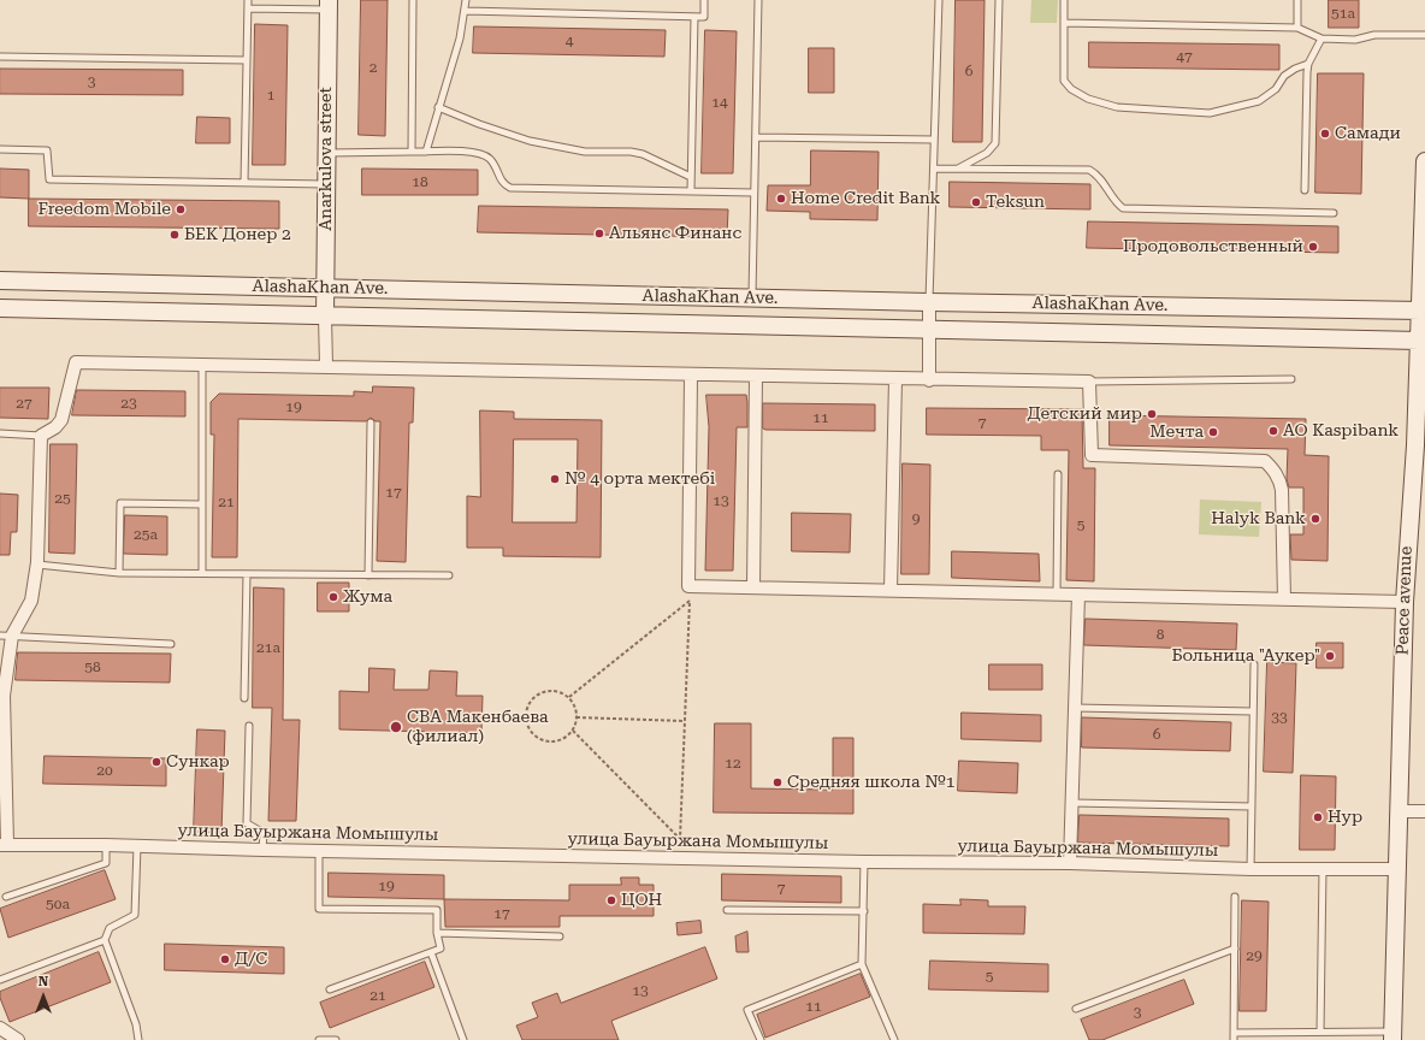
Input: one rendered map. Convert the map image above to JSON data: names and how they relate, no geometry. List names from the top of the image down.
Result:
{
  "streets": {
    "main road": ["Anarkulova street", "AlashaKhan Ave.", "Peace avenue"],
    "street": ["улица Бауыржана Момышулы"]
  },
  "crossings": [
    ["Anarkulova street", "AlashaKhan Ave."],
    ["AlashaKhan Ave.", "Peace avenue"],
    ["Peace avenue", "улица Бауыржана Момышулы"]
  ],
  "places": [
    "Самади",
    "Home Credit Bank",
    "Teksun",
    "Freedom Mobile",
    "Альянс Финанс",
    "БЕК Донер 2",
    "Продовольственный",
    "Детский мир",
    "AO Kaspibank",
    "Мечта",
    "№ 4 орта мектебі",
    "Halyk Bank",
    "Жума",
    "Больница \"Аукер\"",
    "СВА Макенбаева (филиал)",
    "Сункар",
    "Средняя школа №1",
    "Нур",
    "ЦОН",
    "Д/С"
  ],
  "house_numbers": [
    "51а",
    "4",
    "47",
    "2",
    "6",
    "3",
    "1",
    "14",
    "18",
    "27",
    "23",
    "19",
    "11",
    "7",
    "17",
    "25",
    "13",
    "21",
    "9",
    "5",
    "25а",
    "8",
    "21а",
    "58",
    "33",
    "6",
    "12",
    "20",
    "19",
    "7",
    "50а",
    "17",
    "29",
    "5",
    "13",
    "21",
    "11",
    "3"
  ],
  "north": "top"
}
